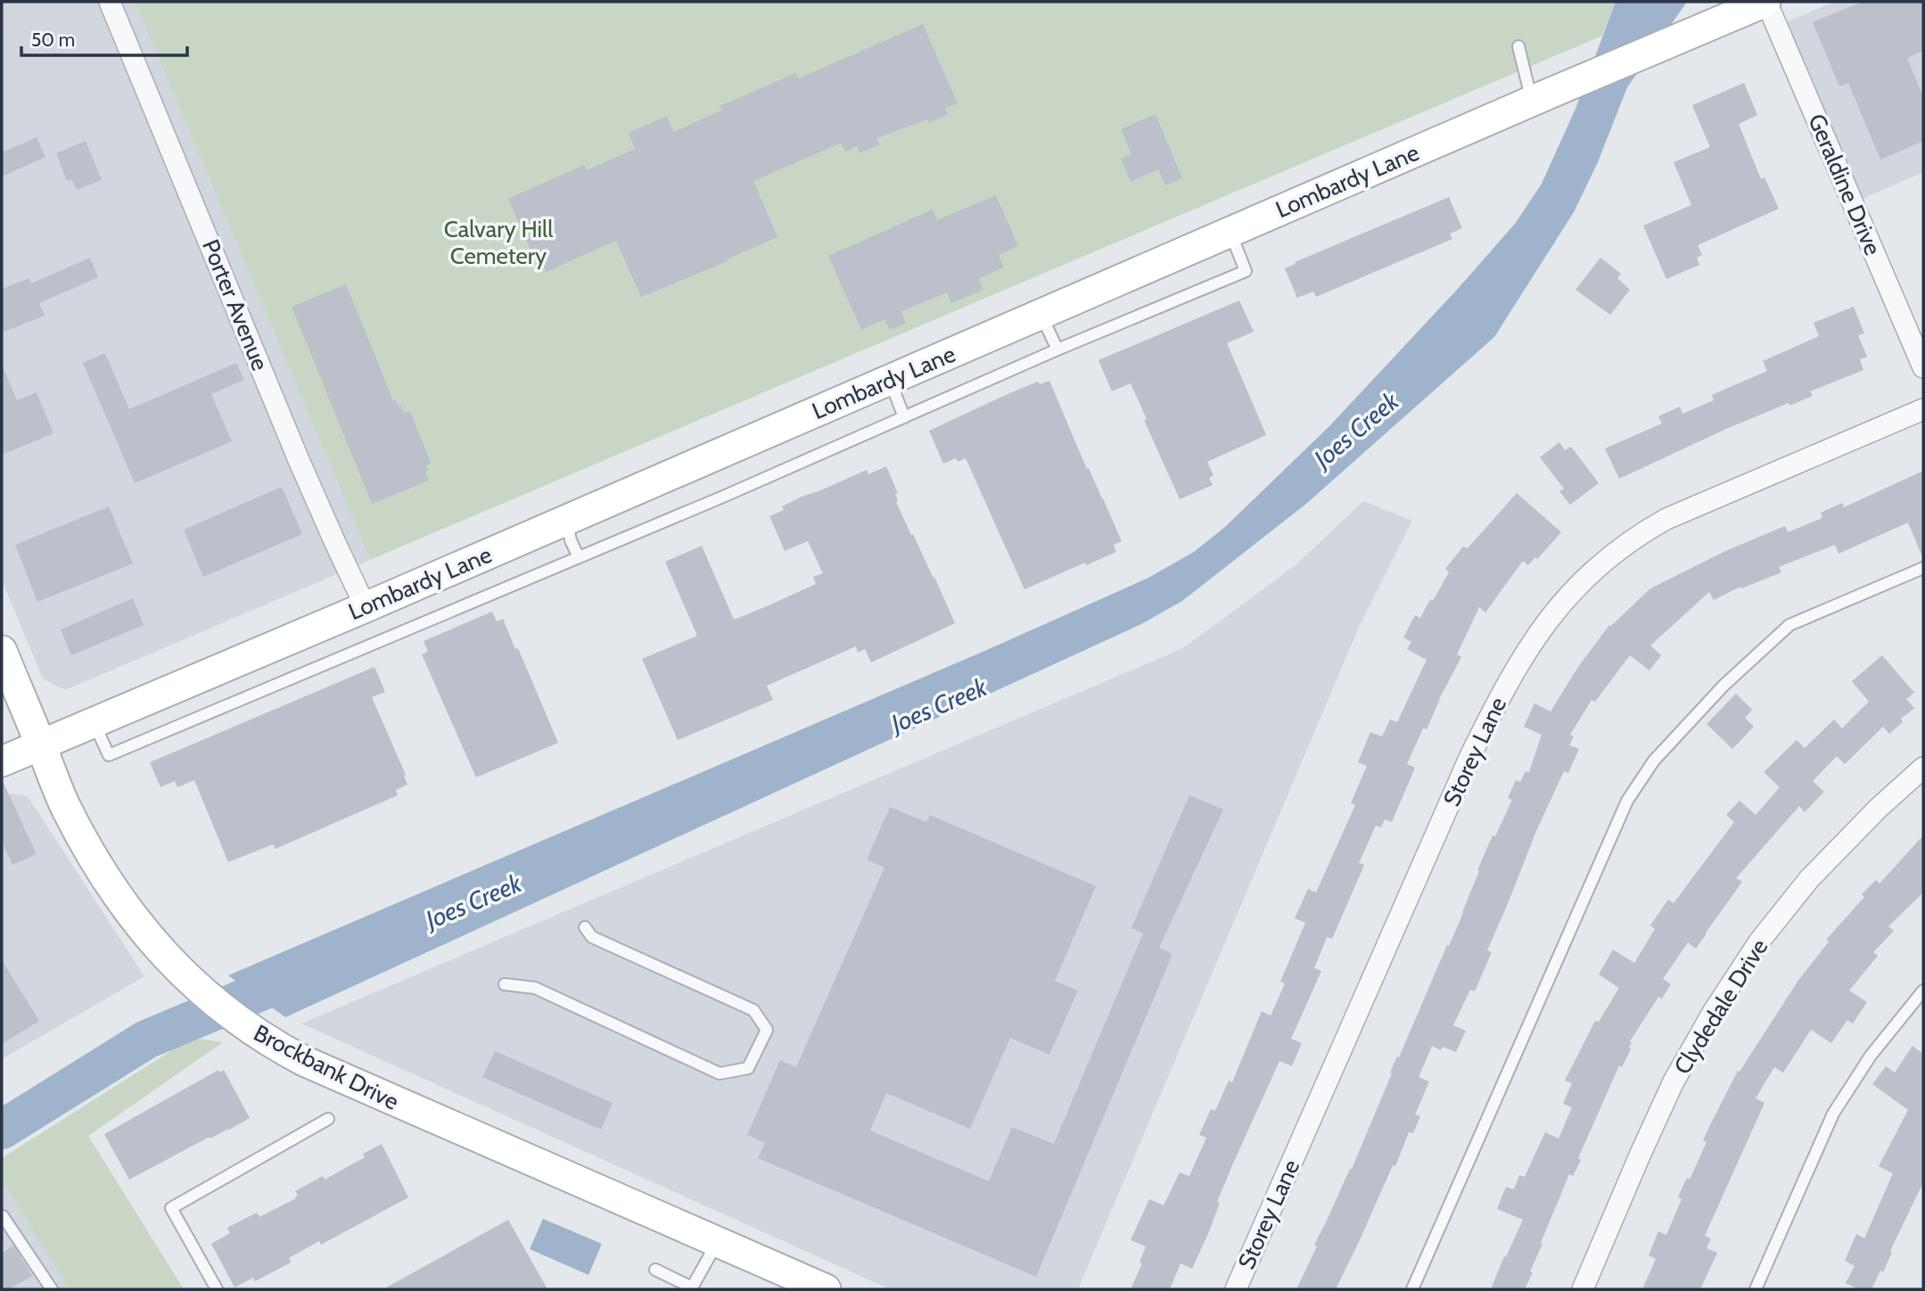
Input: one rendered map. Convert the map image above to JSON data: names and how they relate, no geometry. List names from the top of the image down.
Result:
{
  "streets": {
    "main road": ["Lombardy Lane", "Brockbank Drive"],
    "street": [
      "Geraldine Drive",
      "Porter Avenue",
      "Storey Lane",
      "Clydedale Drive"
    ]
  },
  "crossings": [
    ["Lombardy Lane", "Geraldine Drive"],
    ["Lombardy Lane", "Porter Avenue"],
    ["Lombardy Lane", "Brockbank Drive"]
  ],
  "water": ["Joes Creek"],
  "parks": ["Calvary Hill Cemetery"],
  "scale_bar": "50 m"
}
